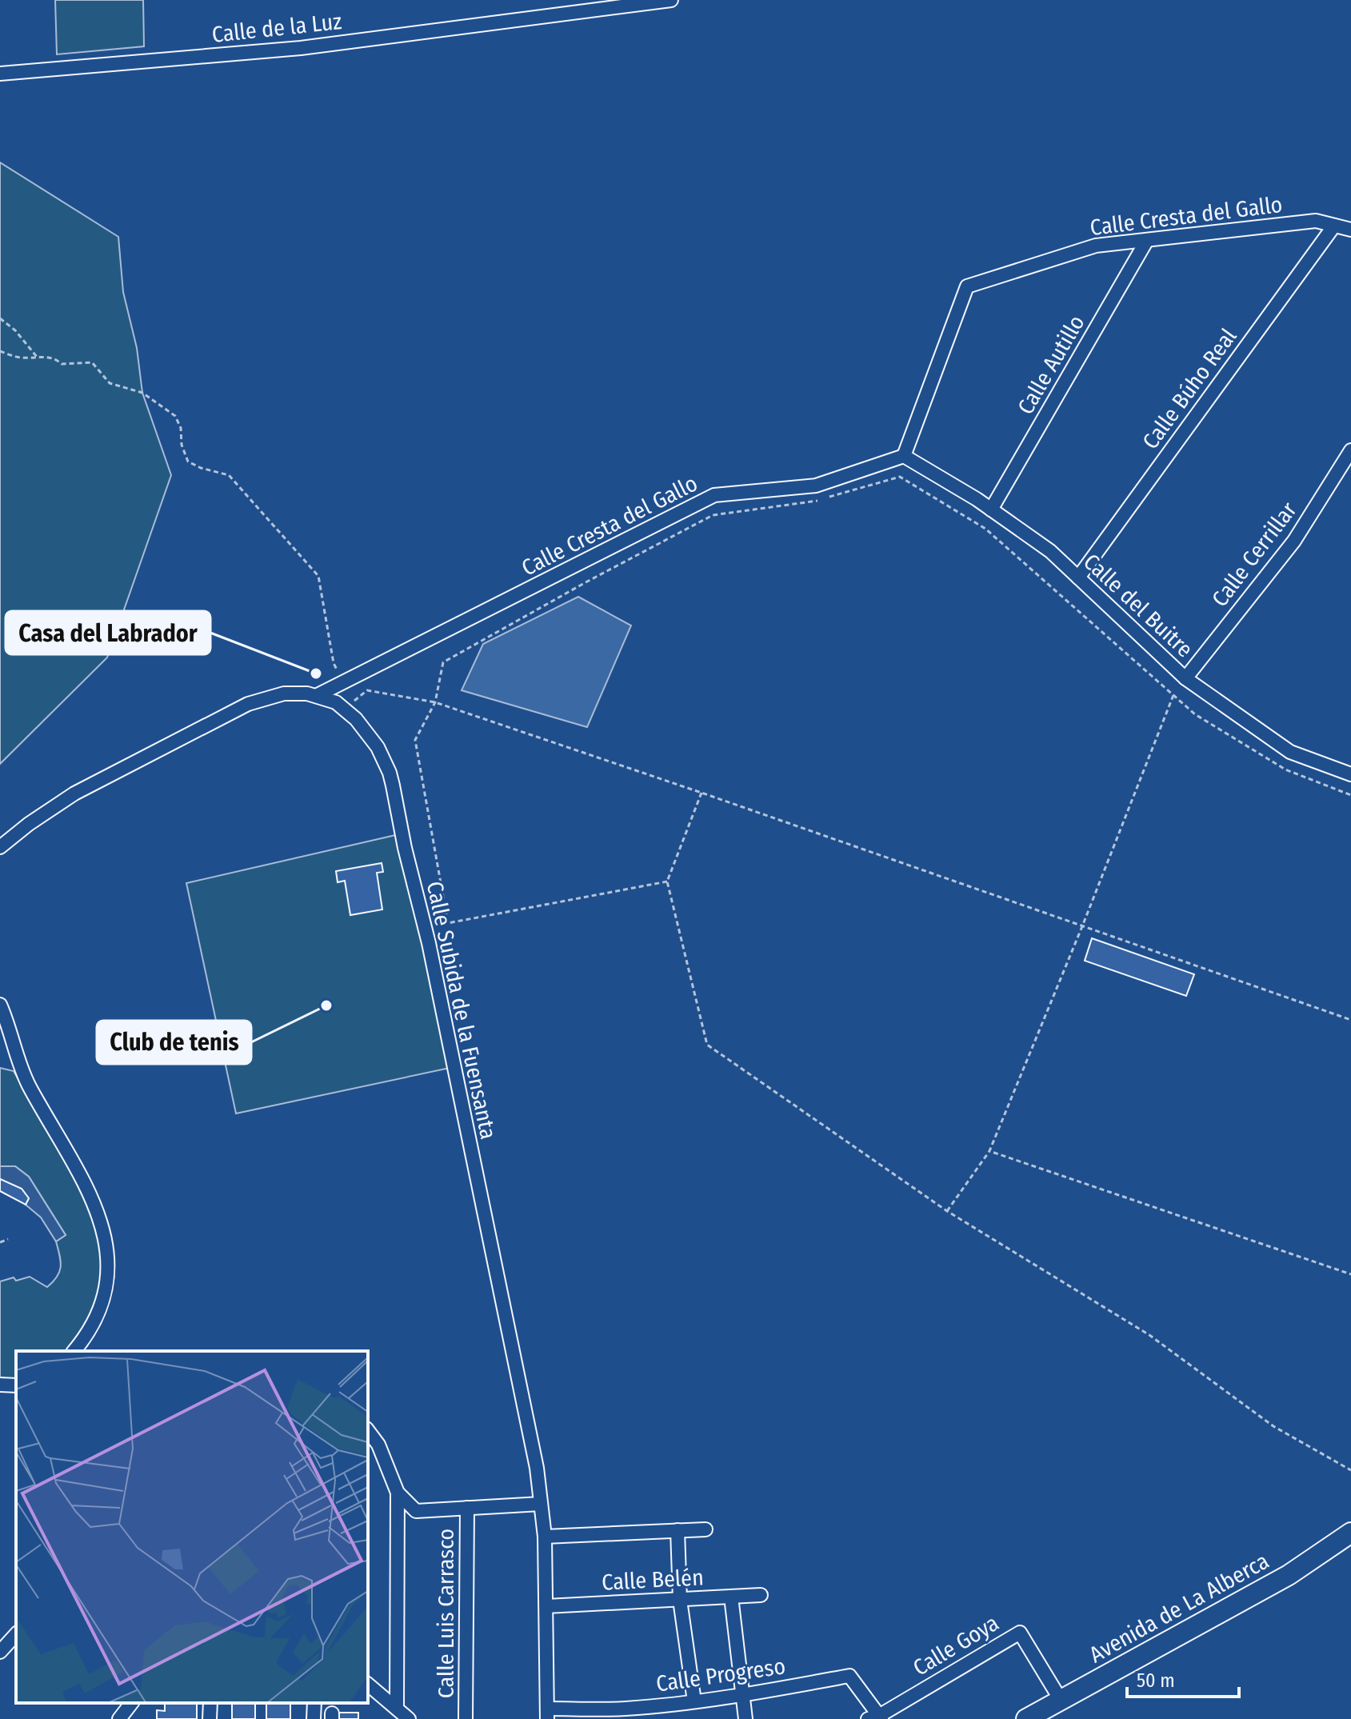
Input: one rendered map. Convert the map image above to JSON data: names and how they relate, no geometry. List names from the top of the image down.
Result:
{
  "streets": {
    "main road": ["Avenida de La Alberca"],
    "street": [
      "Calle de la Luz",
      "Calle Cresta del Gallo",
      "Calle Autillo",
      "Calle Búho Real",
      "Calle Cerrillar",
      "Calle del Buitre",
      "Calle Subida de la Fuensanta",
      "Calle Belén",
      "Calle Luis Carrasco",
      "Calle Goya",
      "Calle Progreso"
    ]
  },
  "crossings": [
    ["Calle Cresta del Gallo", "Calle Autillo"],
    ["Calle Cresta del Gallo", "Calle Búho Real"],
    ["Calle Cresta del Gallo", "Calle del Buitre"],
    ["Calle Cresta del Gallo", "Calle Subida de la Fuensanta"],
    ["Calle Autillo", "Calle del Buitre"],
    ["Calle Búho Real", "Calle del Buitre"],
    ["Calle Cerrillar", "Calle del Buitre"],
    ["Calle Subida de la Fuensanta", "Calle Belén"],
    ["Calle Subida de la Fuensanta", "Calle Progreso"],
    ["Avenida de La Alberca", "Calle Goya"],
    ["Calle Goya", "Calle Progreso"]
  ],
  "places": ["Casa del Labrador", "Club de tenis"],
  "scale_bar": "50 m"
}
